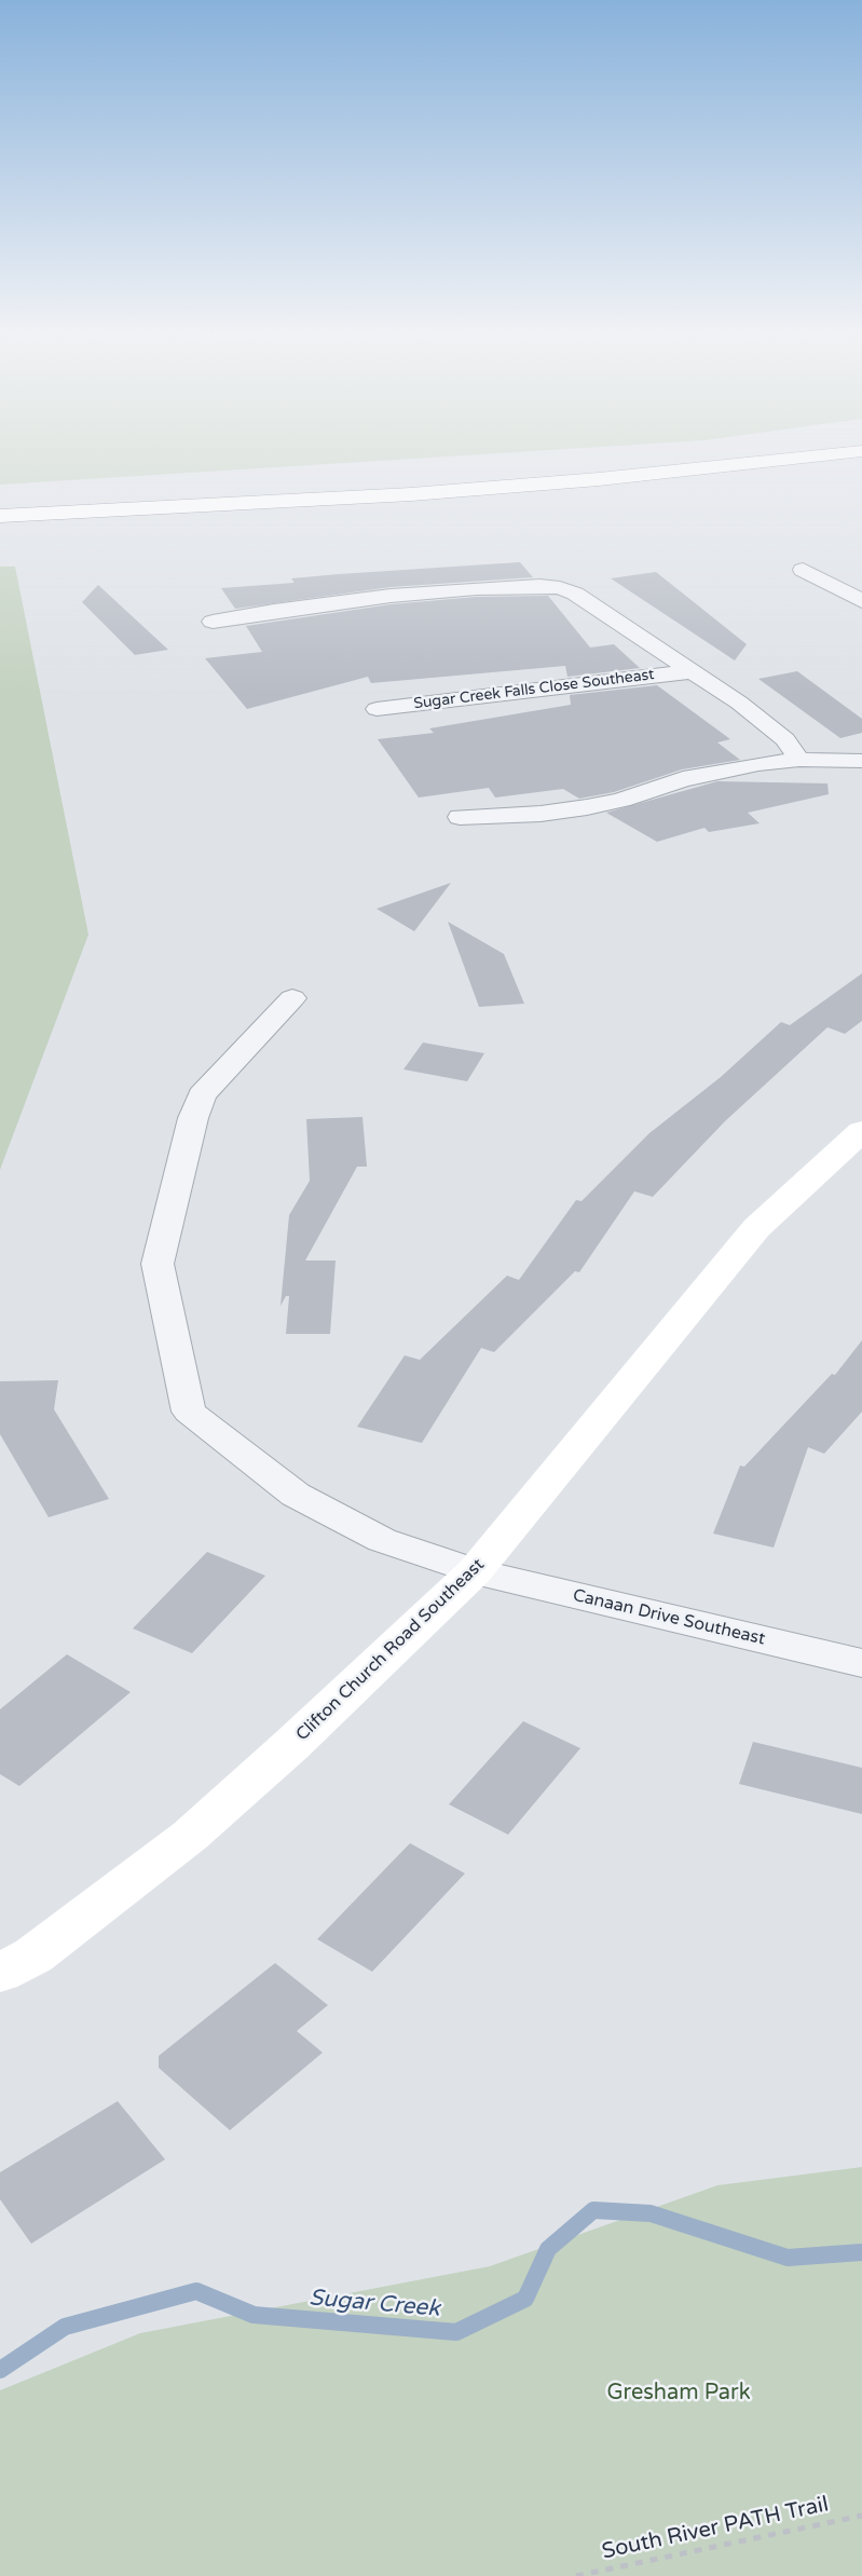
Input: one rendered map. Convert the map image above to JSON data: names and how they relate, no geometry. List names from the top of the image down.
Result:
{
  "streets": {
    "main road": ["Clifton Church Road Southeast"],
    "street": ["Sugar Creek Falls Close Southeast", "Canaan Drive Southeast"],
    "path": ["South River PATH Trail"]
  },
  "crossings": [
    ["Canaan Drive Southeast", "Clifton Church Road Southeast"]
  ],
  "water": ["Sugar Creek"],
  "parks": ["Gresham Park"]
}
